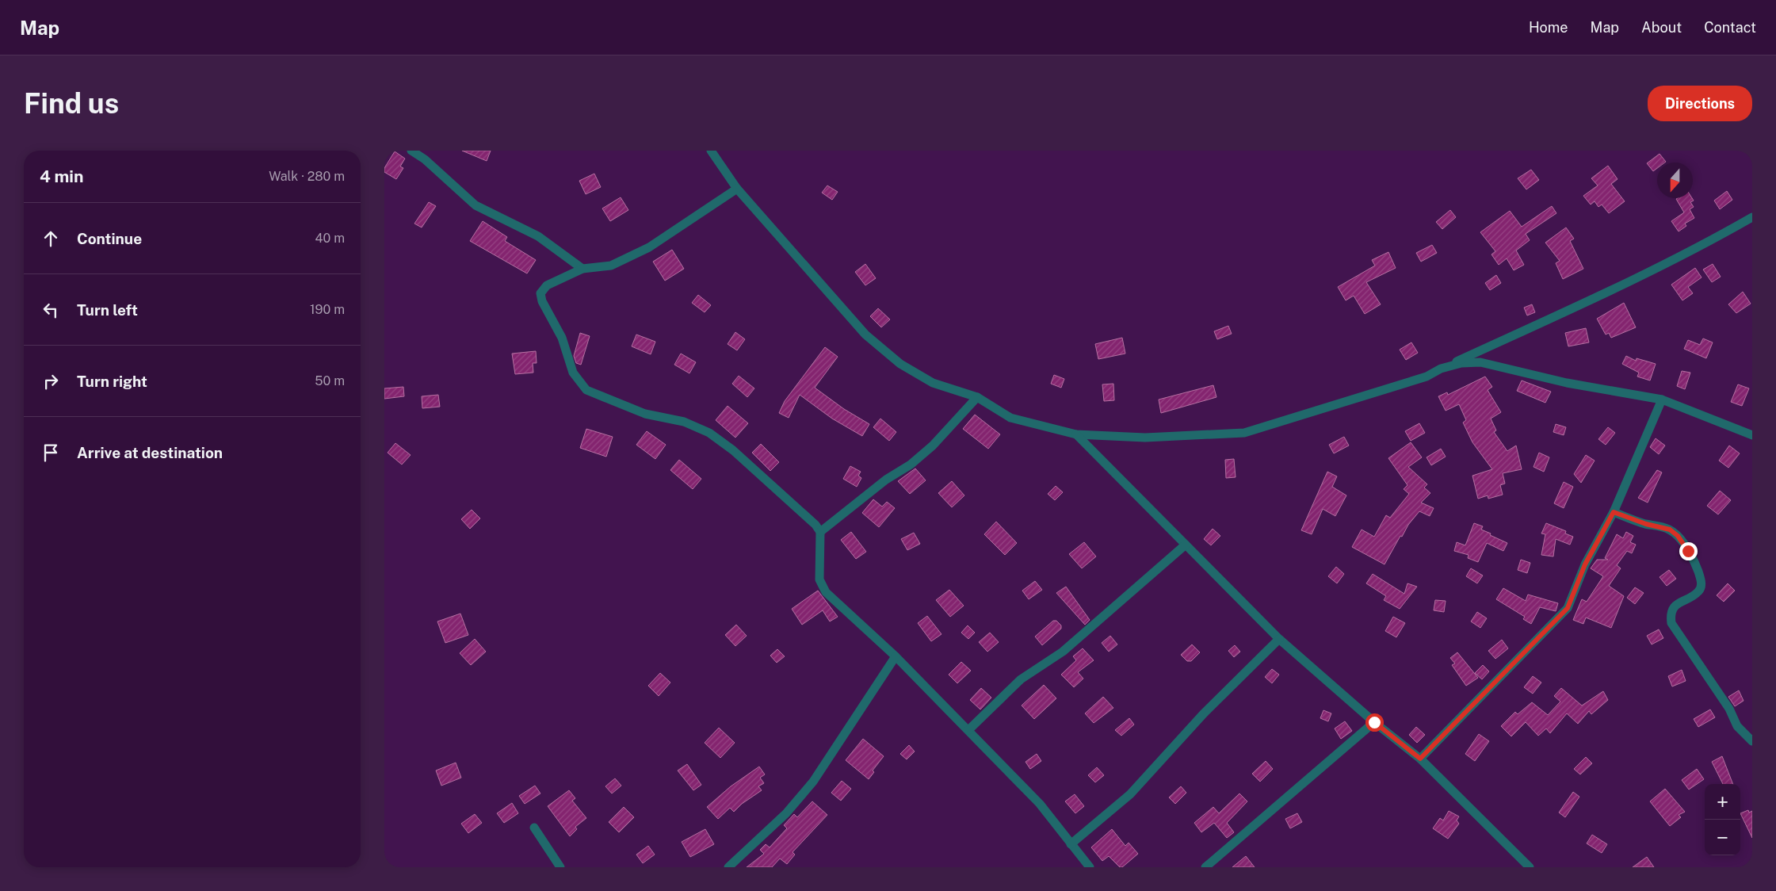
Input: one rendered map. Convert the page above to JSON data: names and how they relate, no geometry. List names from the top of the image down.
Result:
{
  "north": "bottom",
  "page": {
    "header": "Map",
    "nav": [
      "Home",
      "Map",
      "About",
      "Contact"
    ],
    "buttons": "Directions",
    "title": "Find us",
    "heading": ["4 min", "Walk · 280 m"],
    "list": [
      ["Continue", "40 m"],
      ["Turn left", "190 m"],
      ["Turn right", "50 m"],
      "Arrive at destination"
    ],
    "map_buttons": ["+", "−"]
  }
}
